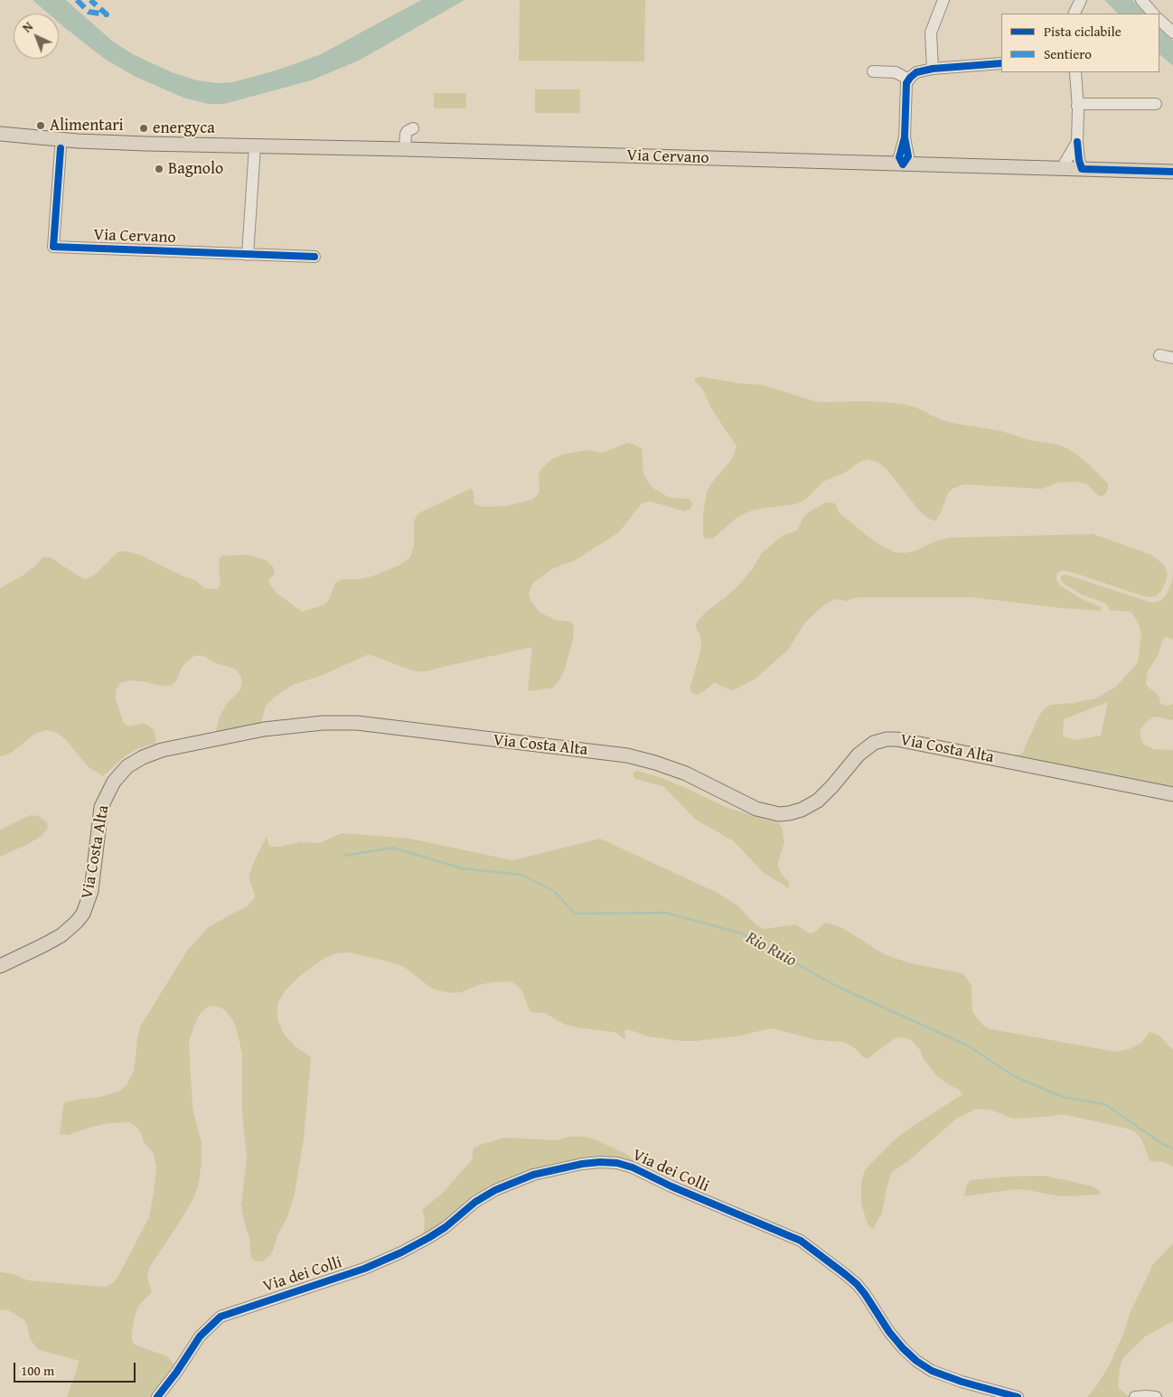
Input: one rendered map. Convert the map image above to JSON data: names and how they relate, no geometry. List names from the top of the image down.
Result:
{
  "streets": {
    "main road": ["Via Cervano", "Via Costa Alta"],
    "street": ["Via dei Colli"]
  },
  "water": ["Rio Ruio"],
  "places": ["Alimentari", "energyca", "Bagnolo"],
  "legend": ["Pista ciclabile", "Sentiero"],
  "scale_bar": "100 m",
  "north": "top left"
}
